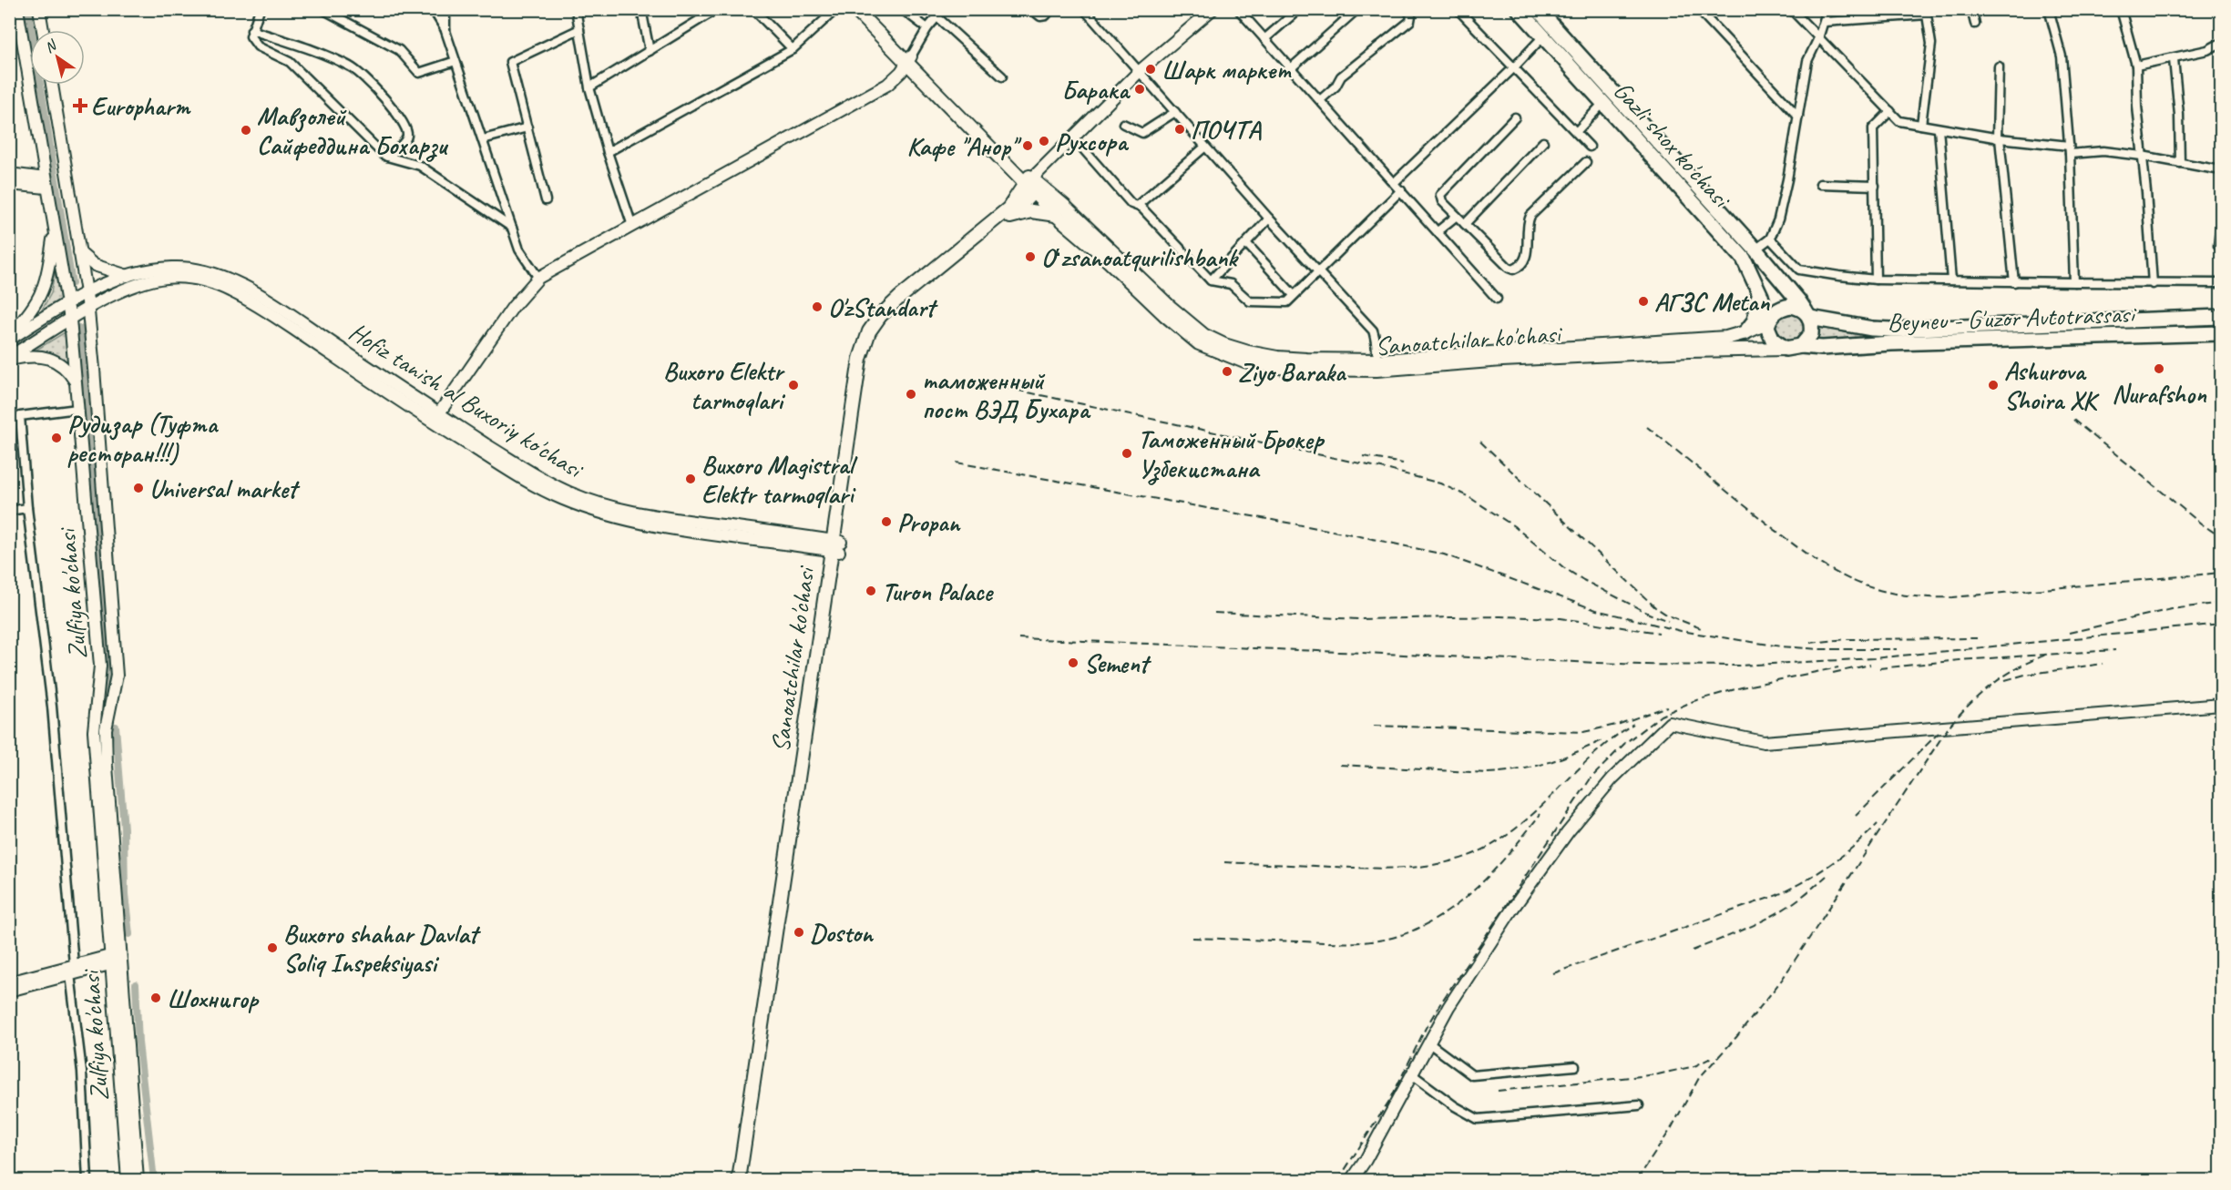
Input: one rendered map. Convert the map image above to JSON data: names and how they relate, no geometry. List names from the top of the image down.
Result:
{
  "streets": {
    "highway": ["Gazli shox ko'chasi", "Beyneu - G'uzor Avtotrassasi"],
    "main road": ["Sanoatchilar ko'chasi", "Hofiz tanish al Buxoriy ko'chasi", "Zulfiya ko'chasi"]
  },
  "crossings": [
    ["Gazli shox ko'chasi", "Beyneu - G'uzor Avtotrassasi"],
    ["Gazli shox ko'chasi", "Sanoatchilar ko'chasi"],
    ["Beyneu - G'uzor Avtotrassasi", "Sanoatchilar ko'chasi"],
    ["Sanoatchilar ko'chasi", "Hofiz tanish al Buxoriy ko'chasi"],
    ["Hofiz tanish al Buxoriy ko'chasi", "Zulfiya ko'chasi"]
  ],
  "places": {
    "other": [
      "Шарк маркет",
      "Барака",
      "ПОЧТА",
      "Мавзолей Сайфеддина Бохарзи",
      "Рухсора",
      "Кафе \"Анор\"",
      "Oʻzsanoatqurilishbank",
      "АГЗС Metan",
      "O'zStandart",
      "Nurafshon",
      "Ziyo Baraka",
      "Buxoro Elektr tarmoqlari",
      "Ashurova Shoira XK",
      "таможенный пост ВЭД Бухара",
      "Рудизар (Туфта ресторан!!!)",
      "Таможенный Брокер Узбекистана",
      "Buxoro Magistral Elektr tarmoqlari",
      "Universal market",
      "Propan",
      "Turon Palace",
      "Sement",
      "Doston",
      "Buxoro shahar Davlat Soliq Inspeksiyasi",
      "Шохнигор"
    ],
    "health": ["Europharm"]
  },
  "north": "top left"
}
